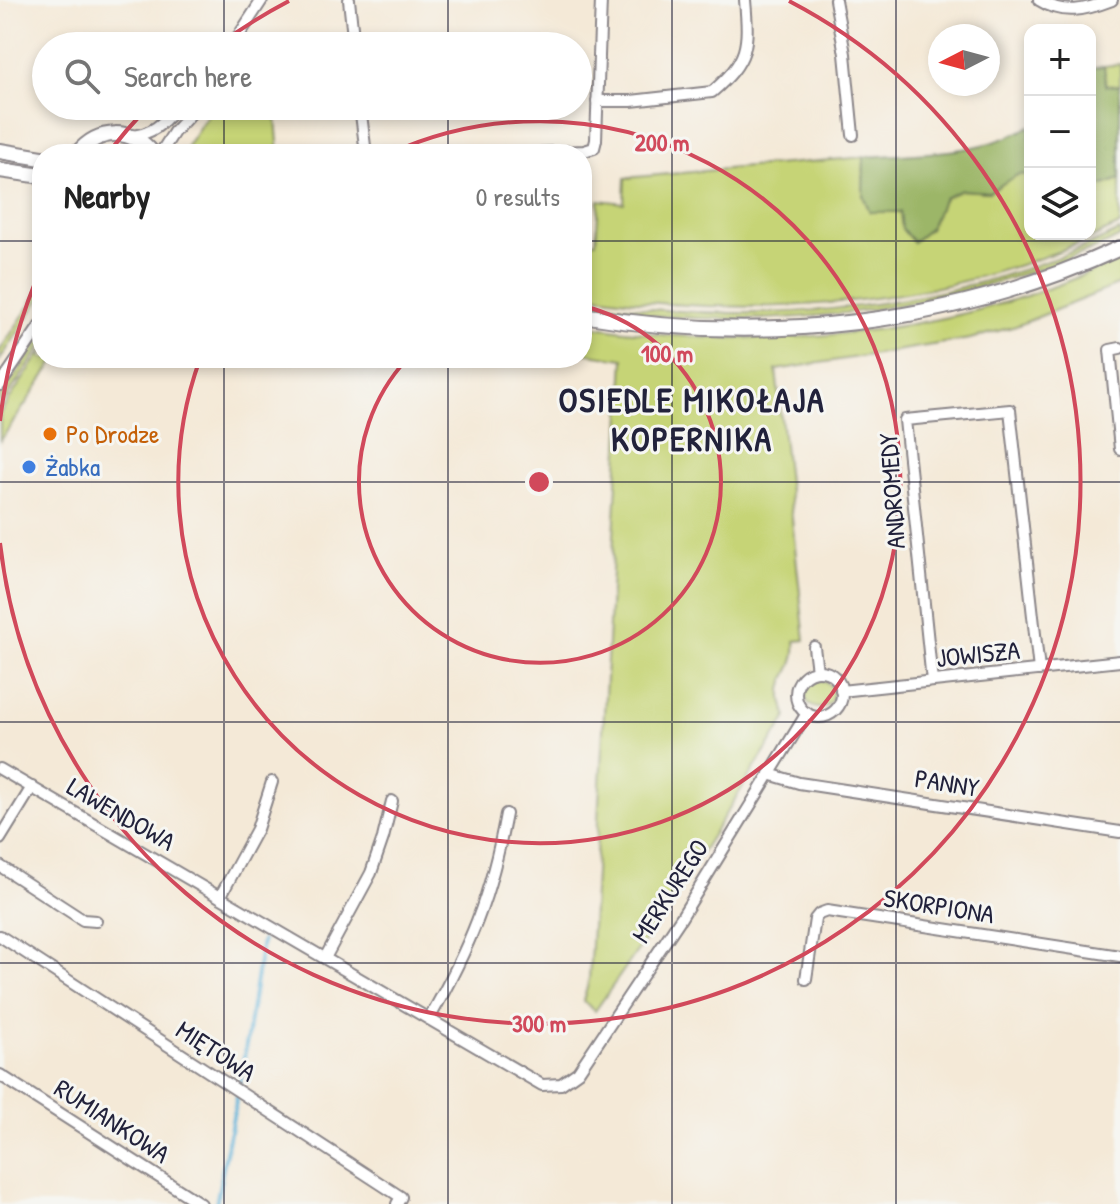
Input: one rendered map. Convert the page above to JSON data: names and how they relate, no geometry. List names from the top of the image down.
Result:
{
  "streets": {
    "street": [
      "ANDROMEDY",
      "JOWISZA",
      "PANNY",
      "LAWENDOWA",
      "MERKUREGO",
      "SKORPIONA",
      "MIĘTOWA",
      "RUMIANKOWA"
    ]
  },
  "crossings": [
    ["ANDROMEDY", "JOWISZA"],
    ["JOWISZA", "MERKUREGO"],
    ["PANNY", "MERKUREGO"],
    ["LAWENDOWA", "MERKUREGO"]
  ],
  "districts": ["OSIEDLE MIKOŁAJA KOPERNIKA"],
  "places": ["Po Drodze", "Żabka"],
  "north": "left",
  "page": {
    "map_buttons": ["+", "−"],
    "search": "Search here",
    "heading": ["Nearby", "0 results"]
  },
  "rings": ["200 m", "100 m", "300 m"]
}
